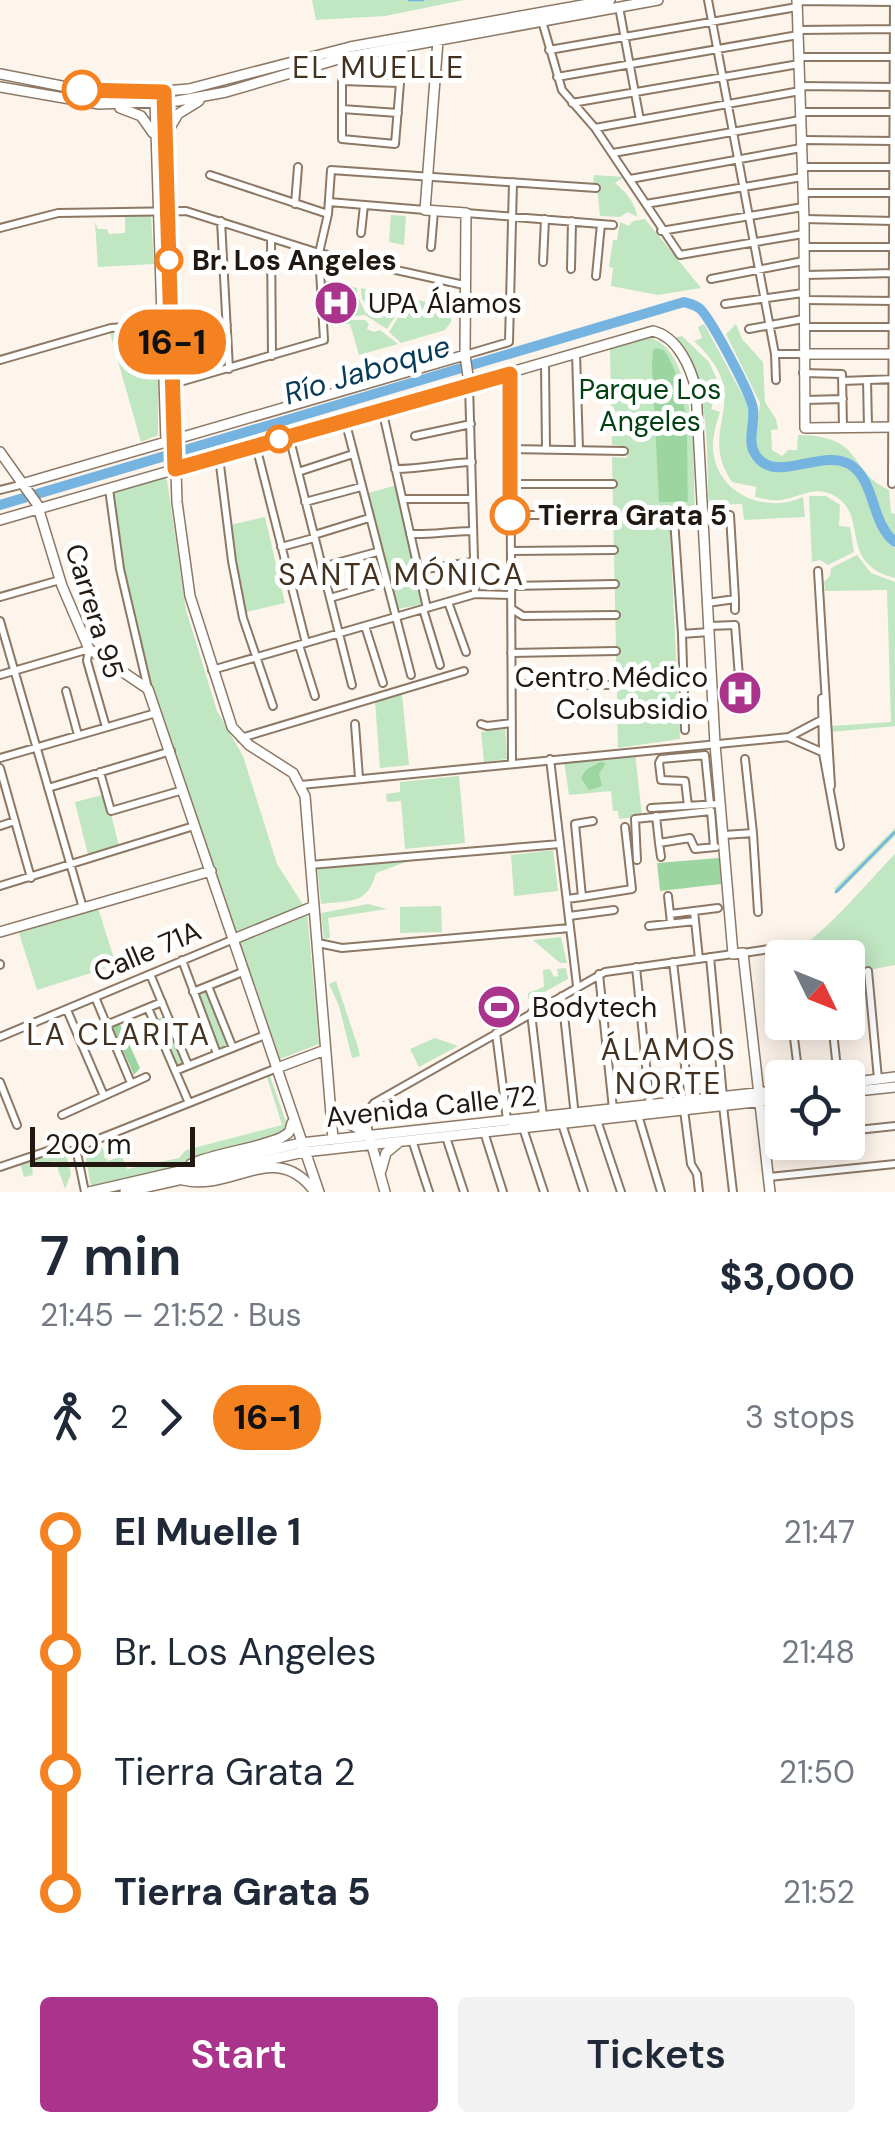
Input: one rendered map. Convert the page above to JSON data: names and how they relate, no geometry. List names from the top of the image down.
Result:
{
  "streets": {
    "main road": ["Carrera 95", "Calle 71A", "Avenida Calle 72"]
  },
  "districts": [
    "EL MUELLE",
    "SANTA MÓNICA",
    "LA CLARITA",
    "ÁLAMOS NORTE"
  ],
  "water": ["Río Jaboque"],
  "parks": ["Parque Los Angeles"],
  "places": {
    "other": ["Br. Los Angeles", "Tierra Grata 5"],
    "hospital": ["UPA Álamos", "Centro Médico Colsubsidio"],
    "sports": ["Bodytech"]
  },
  "lines": ["bus line 16-1"],
  "scale_bar": "200 m",
  "north": "bottom right",
  "page": {
    "on_map": "16-1",
    "scale": "200 m",
    "heading": ["7 min", "21:45 – 21:52 · Bus", "$3,000"],
    "legs": ["2", "16-1", "3 stops"],
    "list": [
      {
        "name": "El Muelle 1",
        "value": "21:47"
      },
      {
        "name": "Br. Los Angeles",
        "value": "21:48"
      },
      {
        "name": "Tierra Grata 2",
        "value": "21:50"
      },
      {
        "name": "Tierra Grata 5",
        "value": "21:52"
      }
    ],
    "buttons": ["Start", "Tickets"]
  }
}
